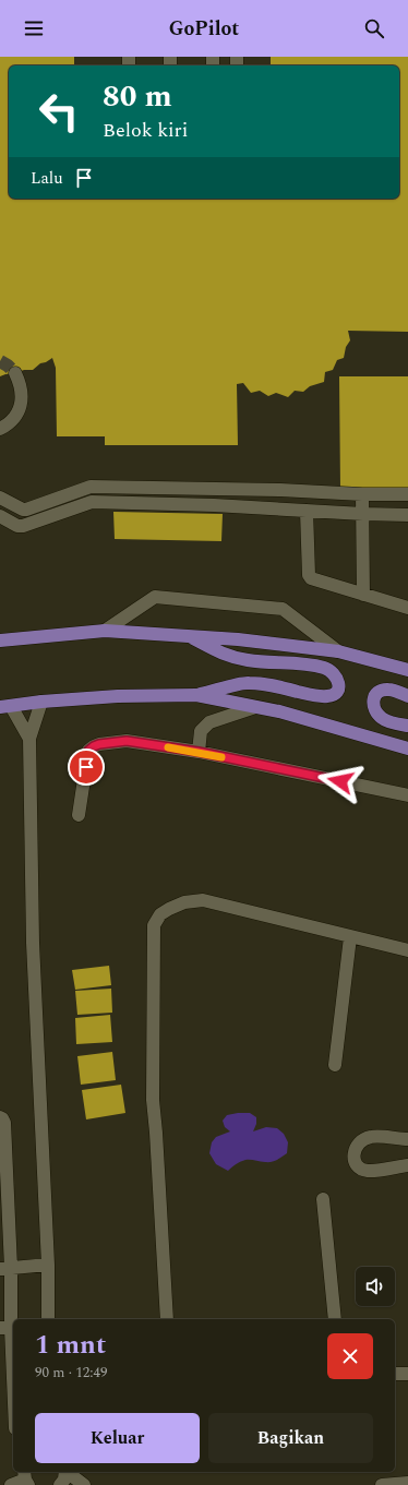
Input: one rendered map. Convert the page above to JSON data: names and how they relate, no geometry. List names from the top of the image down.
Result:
{
  "page": {
    "header": "GoPilot",
    "turn": ["80 m", "Belok kiri"],
    "then": "Lalu",
    "heading": ["1 mnt", "90 m · 12:49"],
    "buttons": ["Keluar", "Bagikan"]
  }
}
